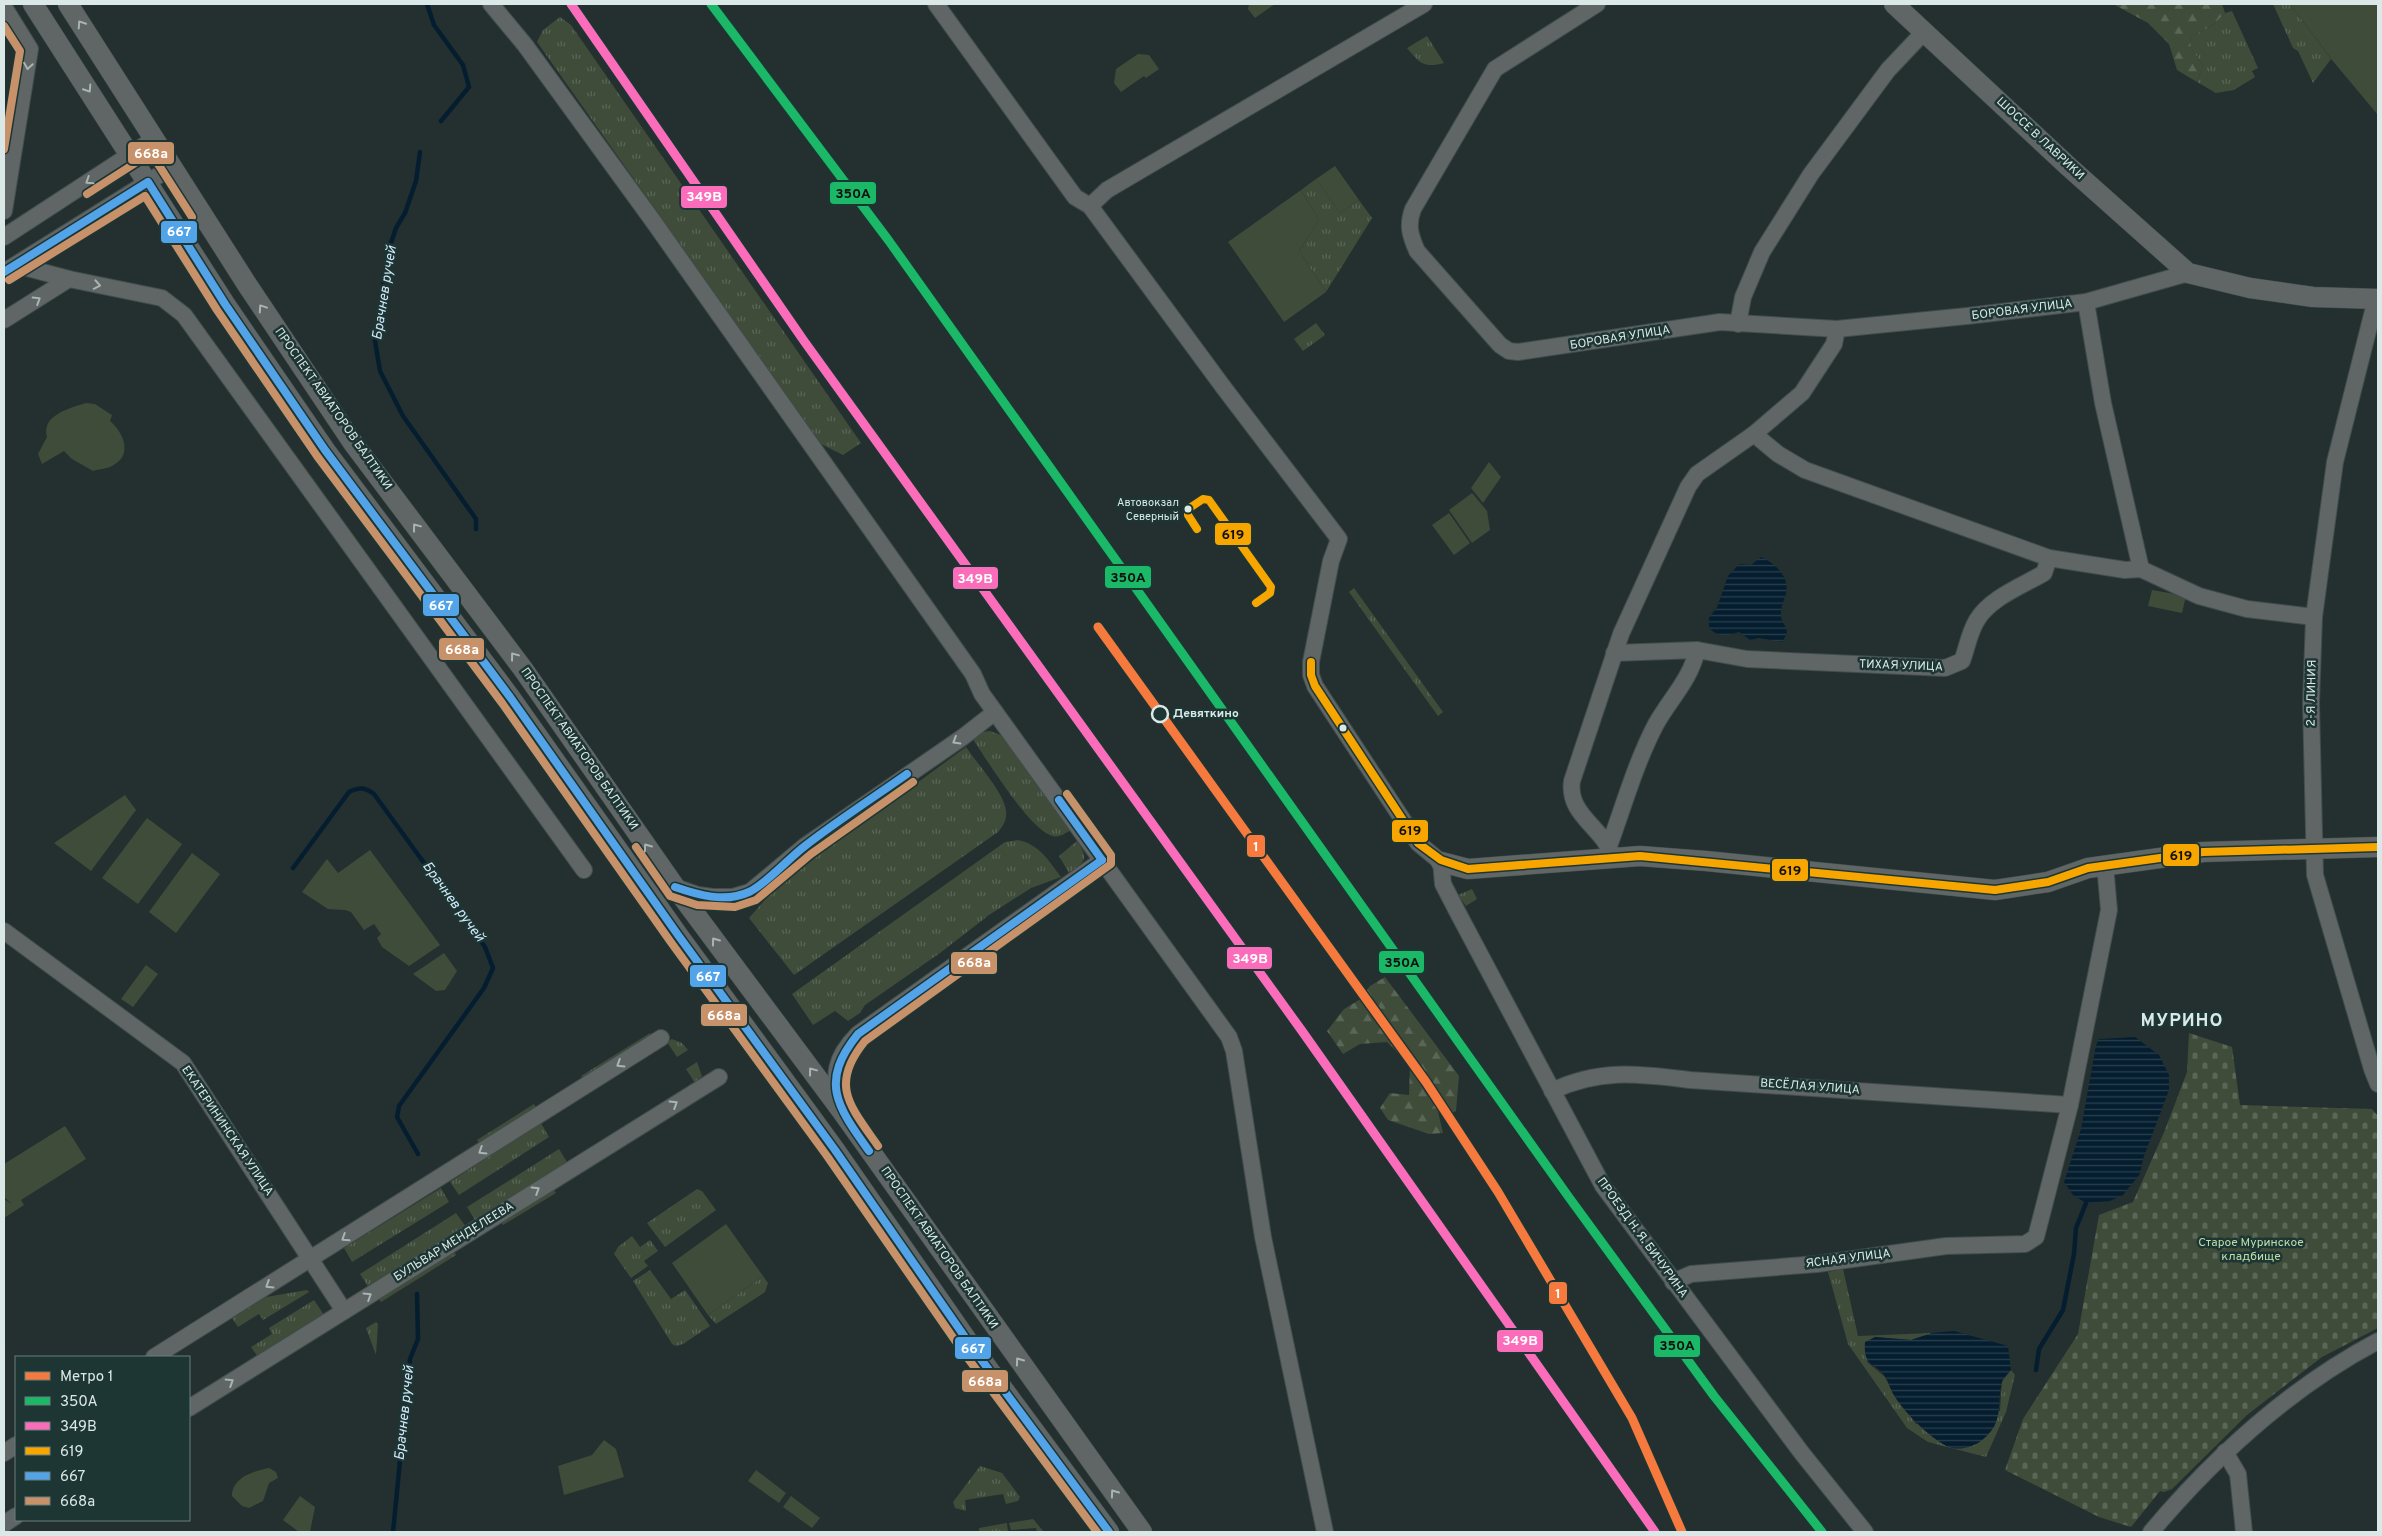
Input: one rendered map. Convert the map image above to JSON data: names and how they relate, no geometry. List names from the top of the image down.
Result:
{
  "streets": {
    "street": [
      "ШОССЕ В ЛАВРИКИ",
      "БОРОВАЯ УЛИЦА",
      "ПРОСПЕКТ АВИАТОРОВ БАЛТИКИ",
      "ТИХАЯ УЛИЦА",
      "2-Я ЛИНИЯ",
      "ВЕСЁЛАЯ УЛИЦА",
      "ЕКАТЕРИНИНСКАЯ УЛИЦА",
      "ПРОЕЗД Н. Я. БИЧУРИНА",
      "БУЛЬВАР МЕНДЕЛЕЕВА",
      "ЯСНАЯ УЛИЦА"
    ]
  },
  "crossings": [
    ["ШОССЕ В ЛАВРИКИ", "БОРОВАЯ УЛИЦА"],
    ["ВЕСЁЛАЯ УЛИЦА", "ПРОЕЗД Н. Я. БИЧУРИНА"],
    ["ВЕСЁЛАЯ УЛИЦА", "ЯСНАЯ УЛИЦА"],
    ["ЕКАТЕРИНИНСКАЯ УЛИЦА", "БУЛЬВАР МЕНДЕЛЕЕВА"],
    ["ПРОЕЗД Н. Я. БИЧУРИНА", "ЯСНАЯ УЛИЦА"]
  ],
  "districts": ["МУРИНО"],
  "water": ["Брачнев ручей"],
  "parks": ["Старое Муринское кладбище"],
  "places": ["Автовокзал Северный", "Девяткино"],
  "lines": [
    "transit line 350А",
    "transit line 349В",
    "transit line 668а",
    "transit line 667",
    "transit line 619",
    "metro line 1"
  ],
  "legend": [
    "Метро 1",
    "350А",
    "349В",
    "619",
    "667",
    "668а"
  ]
}
